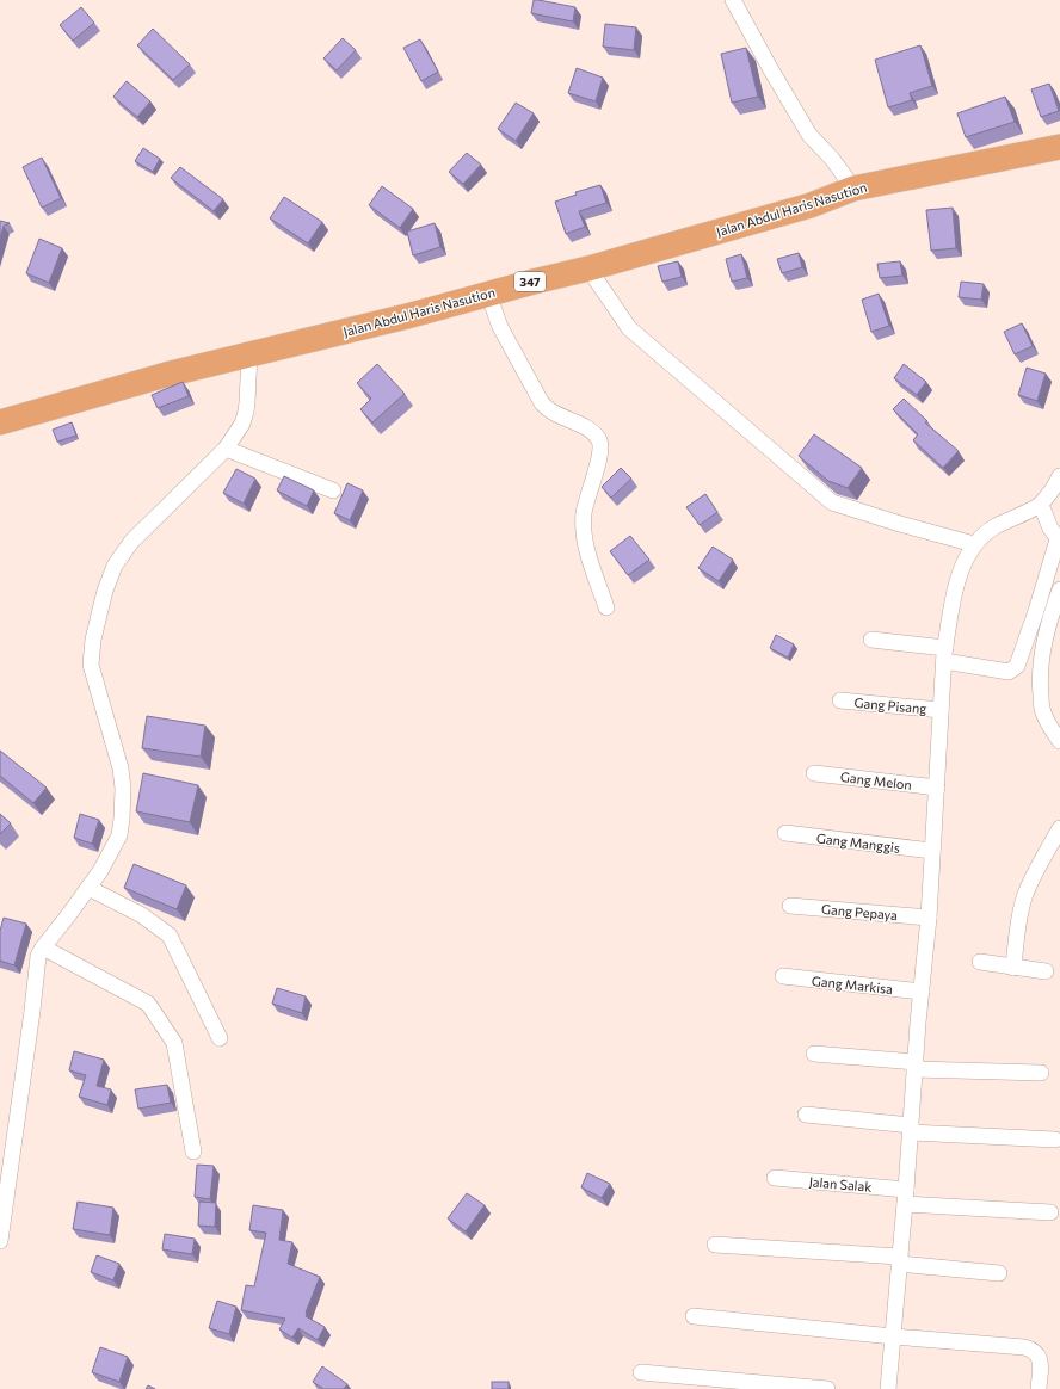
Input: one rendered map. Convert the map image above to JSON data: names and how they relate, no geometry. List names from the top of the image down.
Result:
{
  "streets": {
    "main road": ["Jalan Abdul Haris Nasution", "347"],
    "street": [
      "Gang Pisang",
      "Gang Melon",
      "Gang Manggis",
      "Gang Pepaya",
      "Gang Markisa",
      "Jalan Salak"
    ]
  }
}
